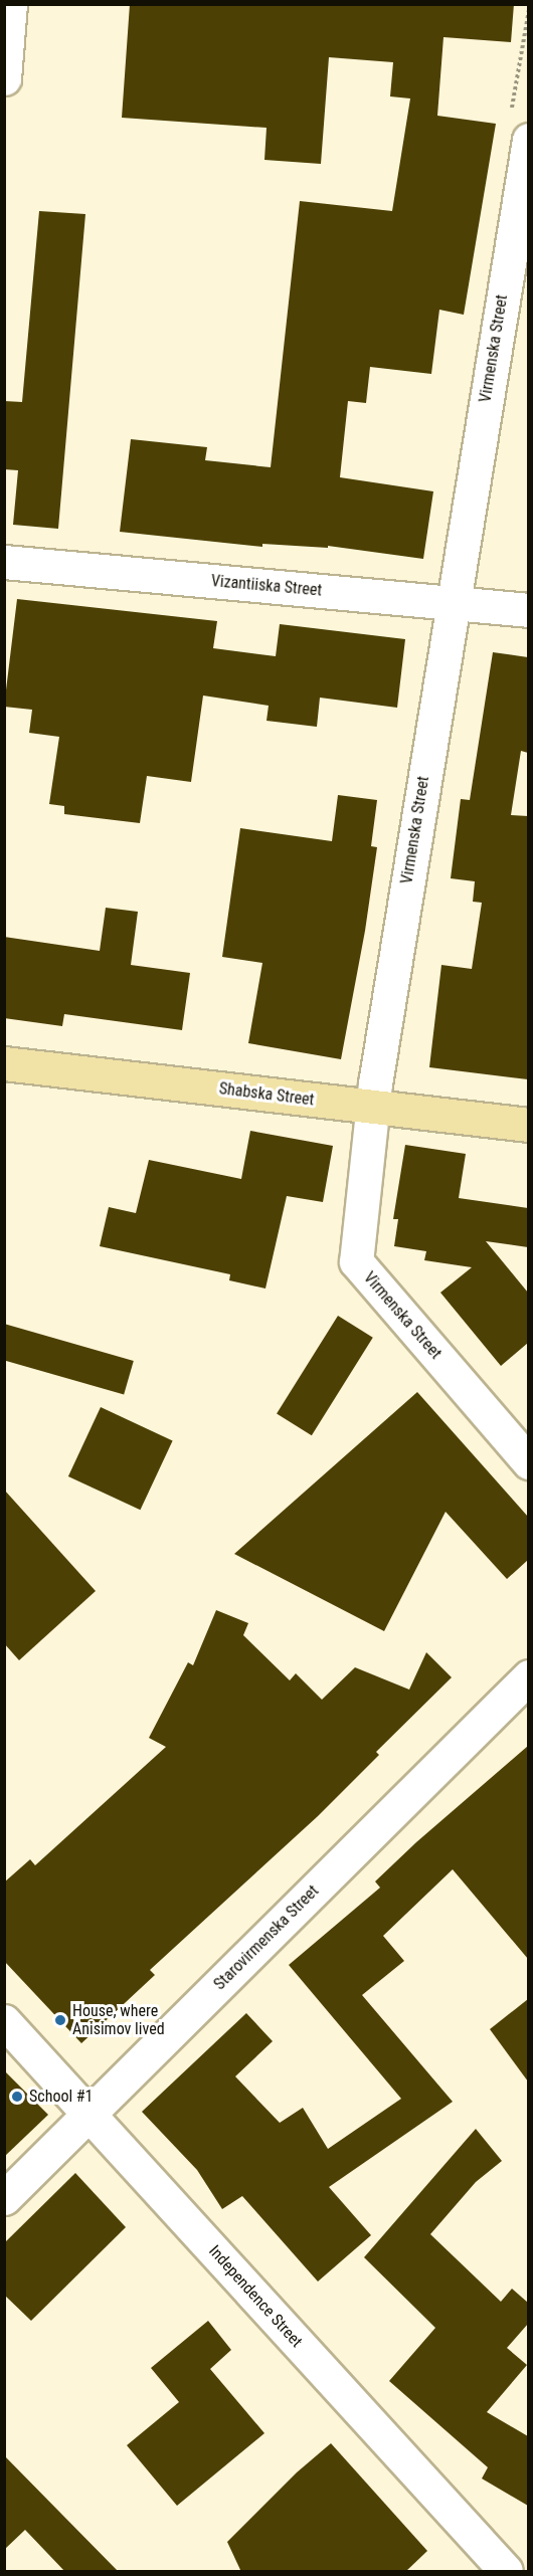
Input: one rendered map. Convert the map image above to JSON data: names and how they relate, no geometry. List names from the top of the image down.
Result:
{
  "streets": {
    "main road": ["Shabska Street"],
    "street": [
      "Virmenska Street",
      "Vizantiiska Street",
      "Starovirmenska Street",
      "Independence Street"
    ]
  },
  "crossings": [
    ["Virmenska Street", "Vizantiiska Street"],
    ["Virmenska Street", "Shabska Street"],
    ["Starovirmenska Street", "Independence Street"]
  ],
  "places": ["House, where Anisimov lived", "School #1"]
}
